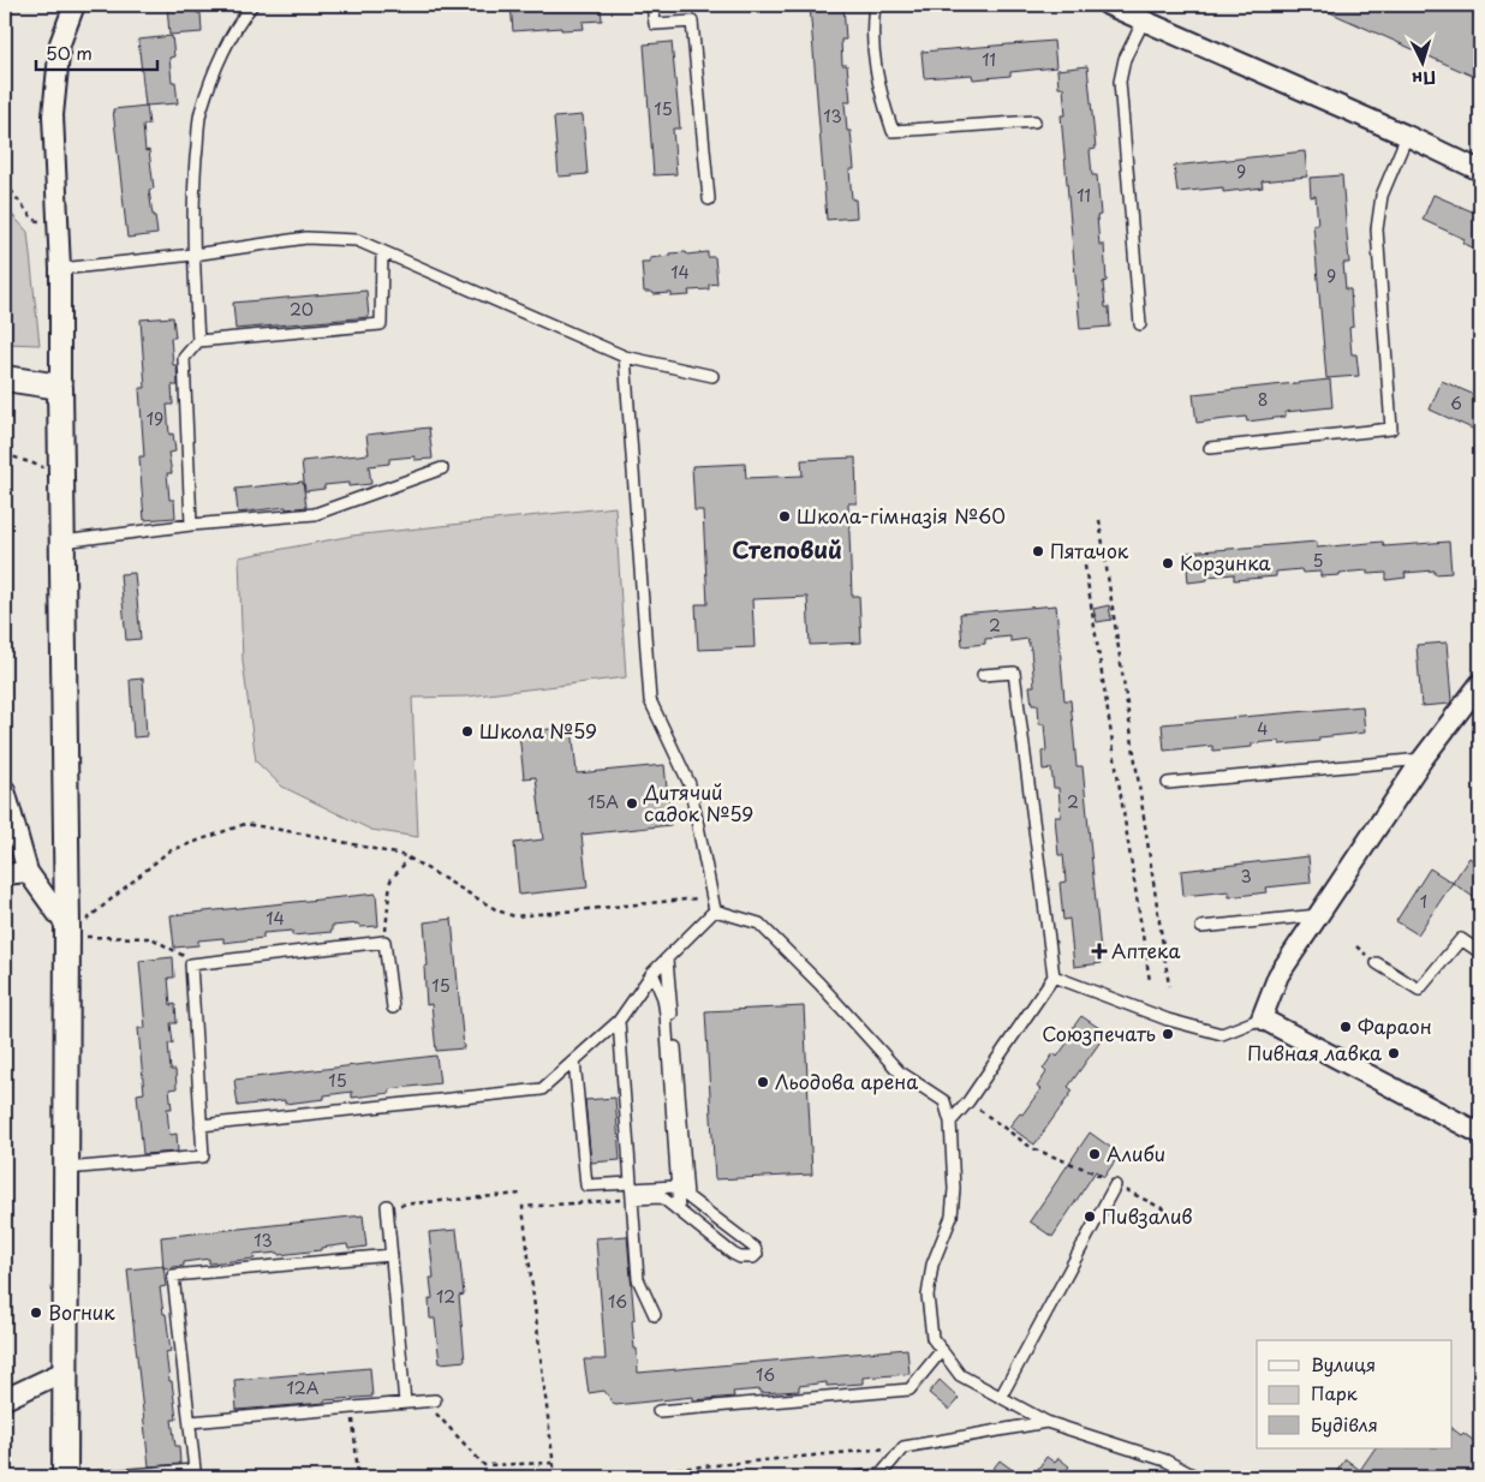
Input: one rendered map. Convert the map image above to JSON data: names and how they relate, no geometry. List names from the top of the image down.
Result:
{
  "districts": ["Степовий"],
  "places": {
    "other": [
      "Школа-гімназія №60",
      "Пятачок",
      "Корзинка",
      "Школа №59",
      "Дитячий садок №59",
      "Фараон",
      "Союзпечать",
      "Пивная лавка",
      "Льодова арена",
      "Алиби",
      "Пивзалив",
      "Вогник"
    ],
    "health": ["Аптека"]
  },
  "house_numbers": [
    "11",
    "15",
    "13",
    "9",
    "11",
    "14",
    "9",
    "20",
    "8",
    "6",
    "19",
    "5",
    "2",
    "4",
    "15А",
    "2",
    "3",
    "1",
    "14",
    "15",
    "15",
    "13",
    "12",
    "16",
    "16",
    "12А"
  ],
  "legend": ["Вулиця", "Парк", "Будівля"],
  "scale_bar": "50 m",
  "north": "bottom"
}
